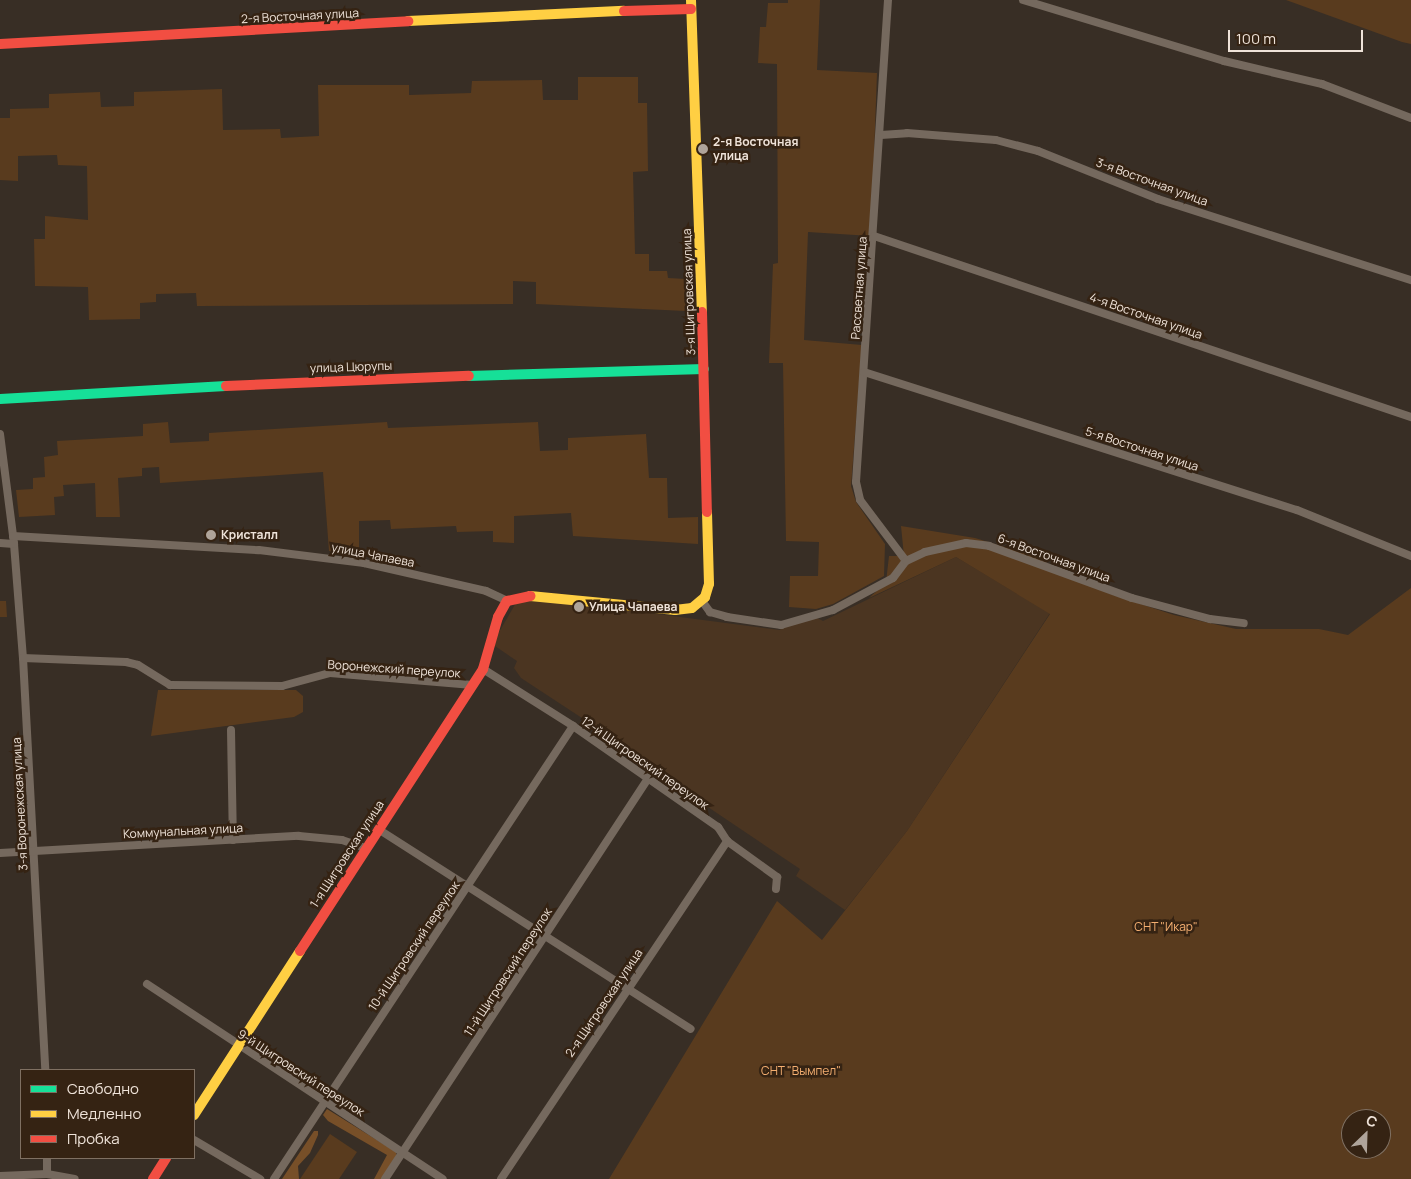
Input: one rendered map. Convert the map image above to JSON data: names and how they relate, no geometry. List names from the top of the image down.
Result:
{
  "streets": {
    "street": [
      "2-я Восточная улица",
      "3-я Восточная улица",
      "Рассветная улица",
      "3-я Щигровская улица",
      "4-я Восточная улица",
      "улица Цюрупы",
      "5-я Восточная улица",
      "улица Чапаева",
      "6-я Восточная улица",
      "Воронежский переулок",
      "12-й Щигровский переулок",
      "3-я Воронежская улица",
      "Коммунальная улица",
      "1-я Щигровская улица",
      "10-й Щигровский переулок",
      "11-й Щигровский переулок",
      "2-я Щигровская улица",
      "9-й Щигровский переулок"
    ]
  },
  "crossings": [
    ["2-я Восточная улица", "3-я Щигровская улица"],
    ["3-я Восточная улица", "Рассветная улица"],
    ["Рассветная улица", "4-я Восточная улица"],
    ["Рассветная улица", "5-я Восточная улица"],
    ["Рассветная улица", "6-я Восточная улица"],
    ["3-я Щигровская улица", "улица Цюрупы"],
    ["3-я Щигровская улица", "6-я Восточная улица"],
    ["улица Чапаева", "3-я Воронежская улица"],
    ["улица Чапаева", "1-я Щигровская улица"],
    ["Воронежский переулок", "3-я Воронежская улица"],
    ["Воронежский переулок", "1-я Щигровская улица"],
    ["12-й Щигровский переулок", "1-я Щигровская улица"],
    ["12-й Щигровский переулок", "10-й Щигровский переулок"],
    ["12-й Щигровский переулок", "11-й Щигровский переулок"],
    ["12-й Щигровский переулок", "2-я Щигровская улица"],
    ["3-я Воронежская улица", "Коммунальная улица"],
    ["Коммунальная улица", "1-я Щигровская улица"],
    ["1-я Щигровская улица", "9-й Щигровский переулок"],
    ["10-й Щигровский переулок", "9-й Щигровский переулок"],
    ["11-й Щигровский переулок", "9-й Щигровский переулок"]
  ],
  "parks": ["СНТ \"Икар\"", "СНТ \"Вымпел\""],
  "places": ["2-я Восточная улица", "Кристалл", "Улица Чапаева"],
  "legend": ["Свободно", "Медленно", "Пробка"],
  "scale_bar": "100 m",
  "north": "top right"
}
